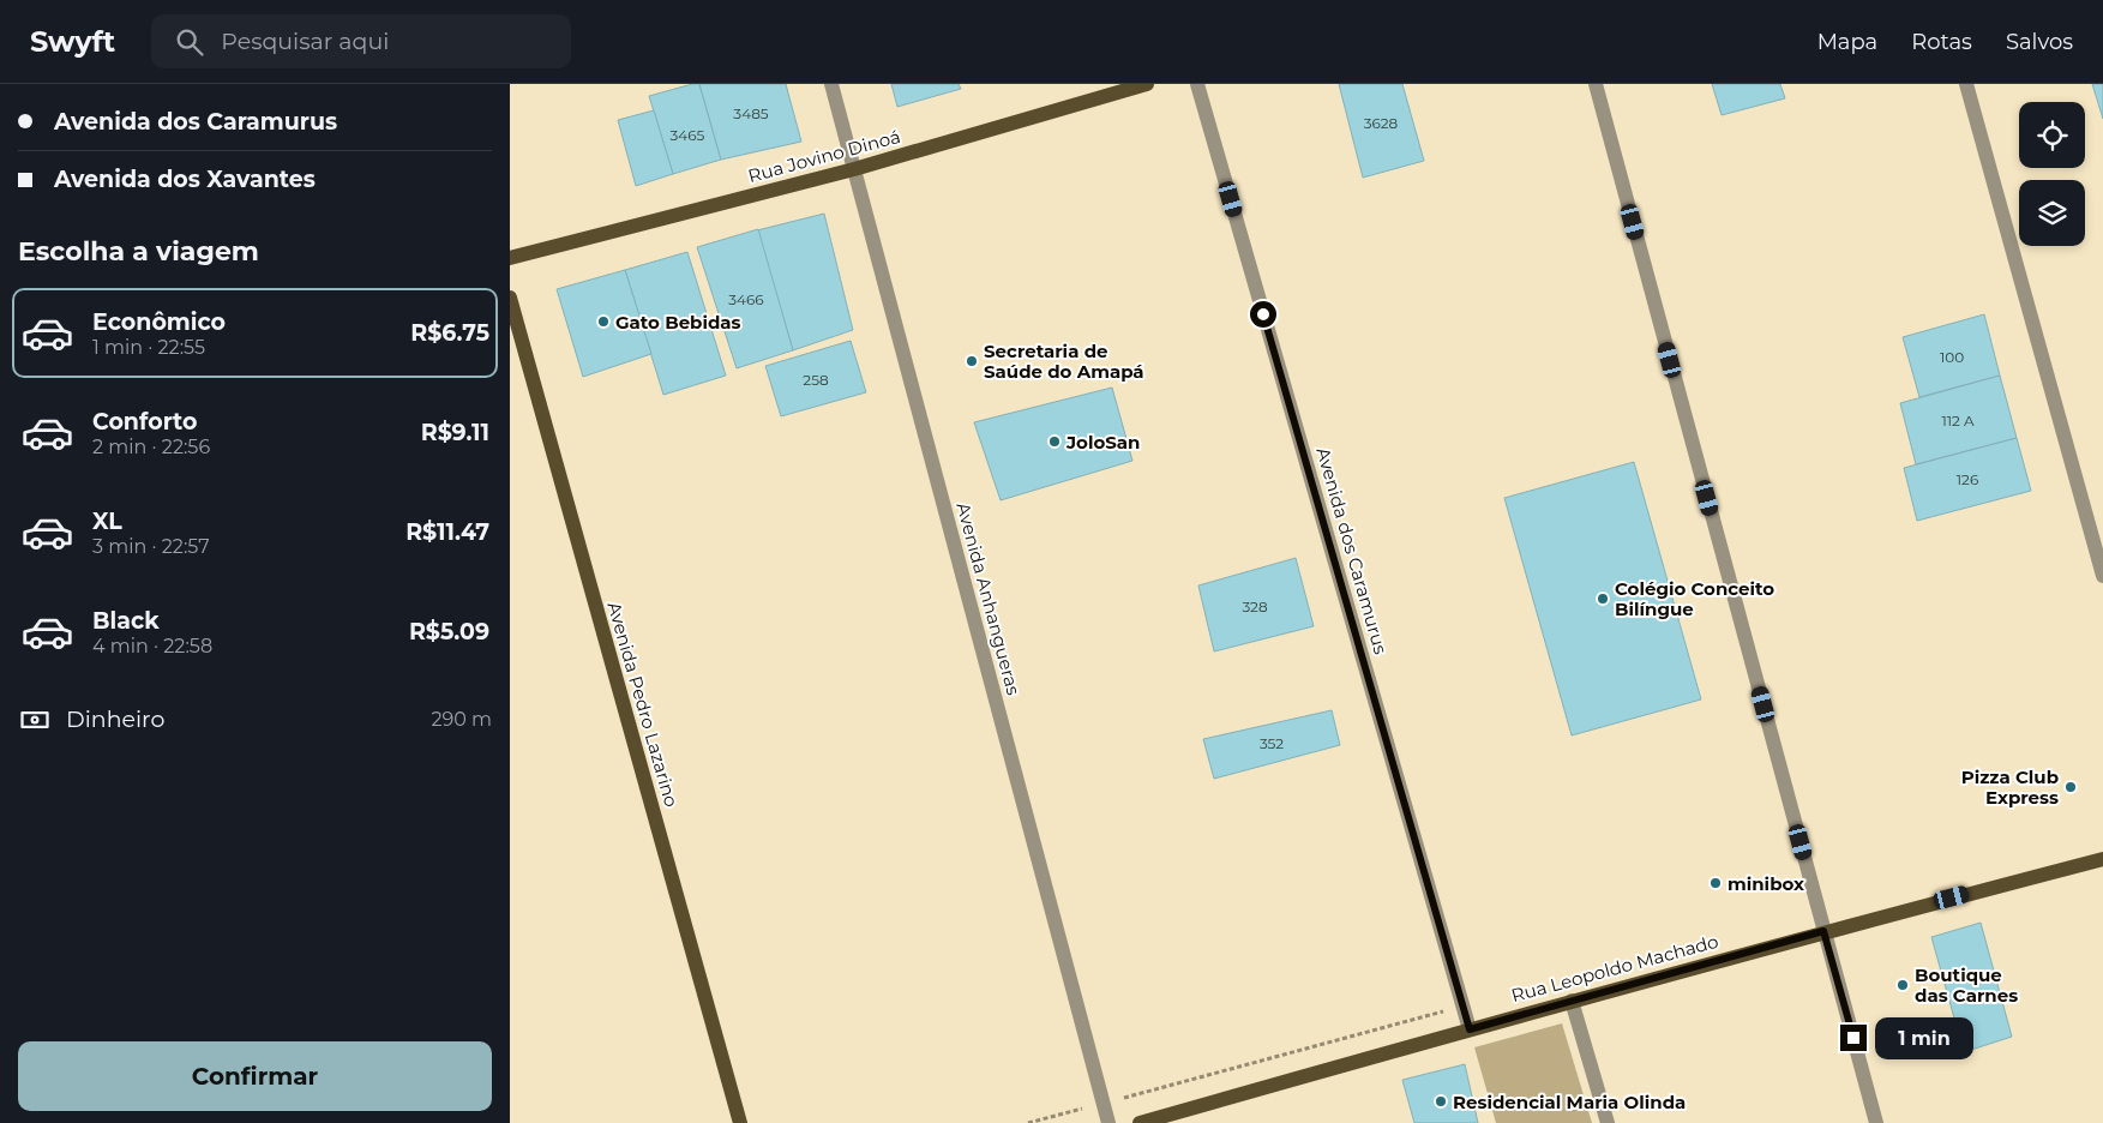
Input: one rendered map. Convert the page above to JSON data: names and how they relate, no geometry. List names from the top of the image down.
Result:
{
  "streets": {
    "main road": ["Rua Jovino Dinoá", "Avenida Pedro Lazarino", "Rua Leopoldo Machado"],
    "street": ["Avenida dos Caramurus", "Avenida Anhangueras"]
  },
  "crossings": [
    ["Rua Jovino Dinoá", "Avenida Anhangueras"],
    ["Avenida dos Caramurus", "Rua Leopoldo Machado"]
  ],
  "places": [
    "Gato Bebidas",
    "Secretaria de Saúde do Amapá",
    "JoloSan",
    "Colégio Conceito Bilíngue",
    "Pizza Club Express",
    "minibox",
    "Boutique das Carnes",
    "Residencial Maria Olinda"
  ],
  "house_numbers": [
    "3485",
    "3628",
    "3465",
    "3466",
    "100",
    "258",
    "112 A",
    "126",
    "328",
    "352"
  ],
  "page": {
    "header": "Swyft",
    "search": "Pesquisar aqui",
    "nav": ["Mapa", "Rotas", "Salvos"],
    "banner": ["Avenida dos Caramurus", "Avenida dos Xavantes"],
    "heading": "Escolha a viagem",
    "list": [
      {
        "name": "Econômico",
        "note": "1 min · 22:55",
        "value": "R$6.75"
      },
      {
        "name": "Conforto",
        "note": "2 min · 22:56",
        "value": "R$9.11"
      },
      {
        "name": "XL",
        "note": "3 min · 22:57",
        "value": "R$11.47"
      },
      {
        "name": "Black",
        "note": "4 min · 22:58",
        "value": "R$5.09"
      }
    ],
    "pay": ["Dinheiro", "290 m"],
    "bubble": "1 min",
    "buttons": "Confirmar"
  }
}
